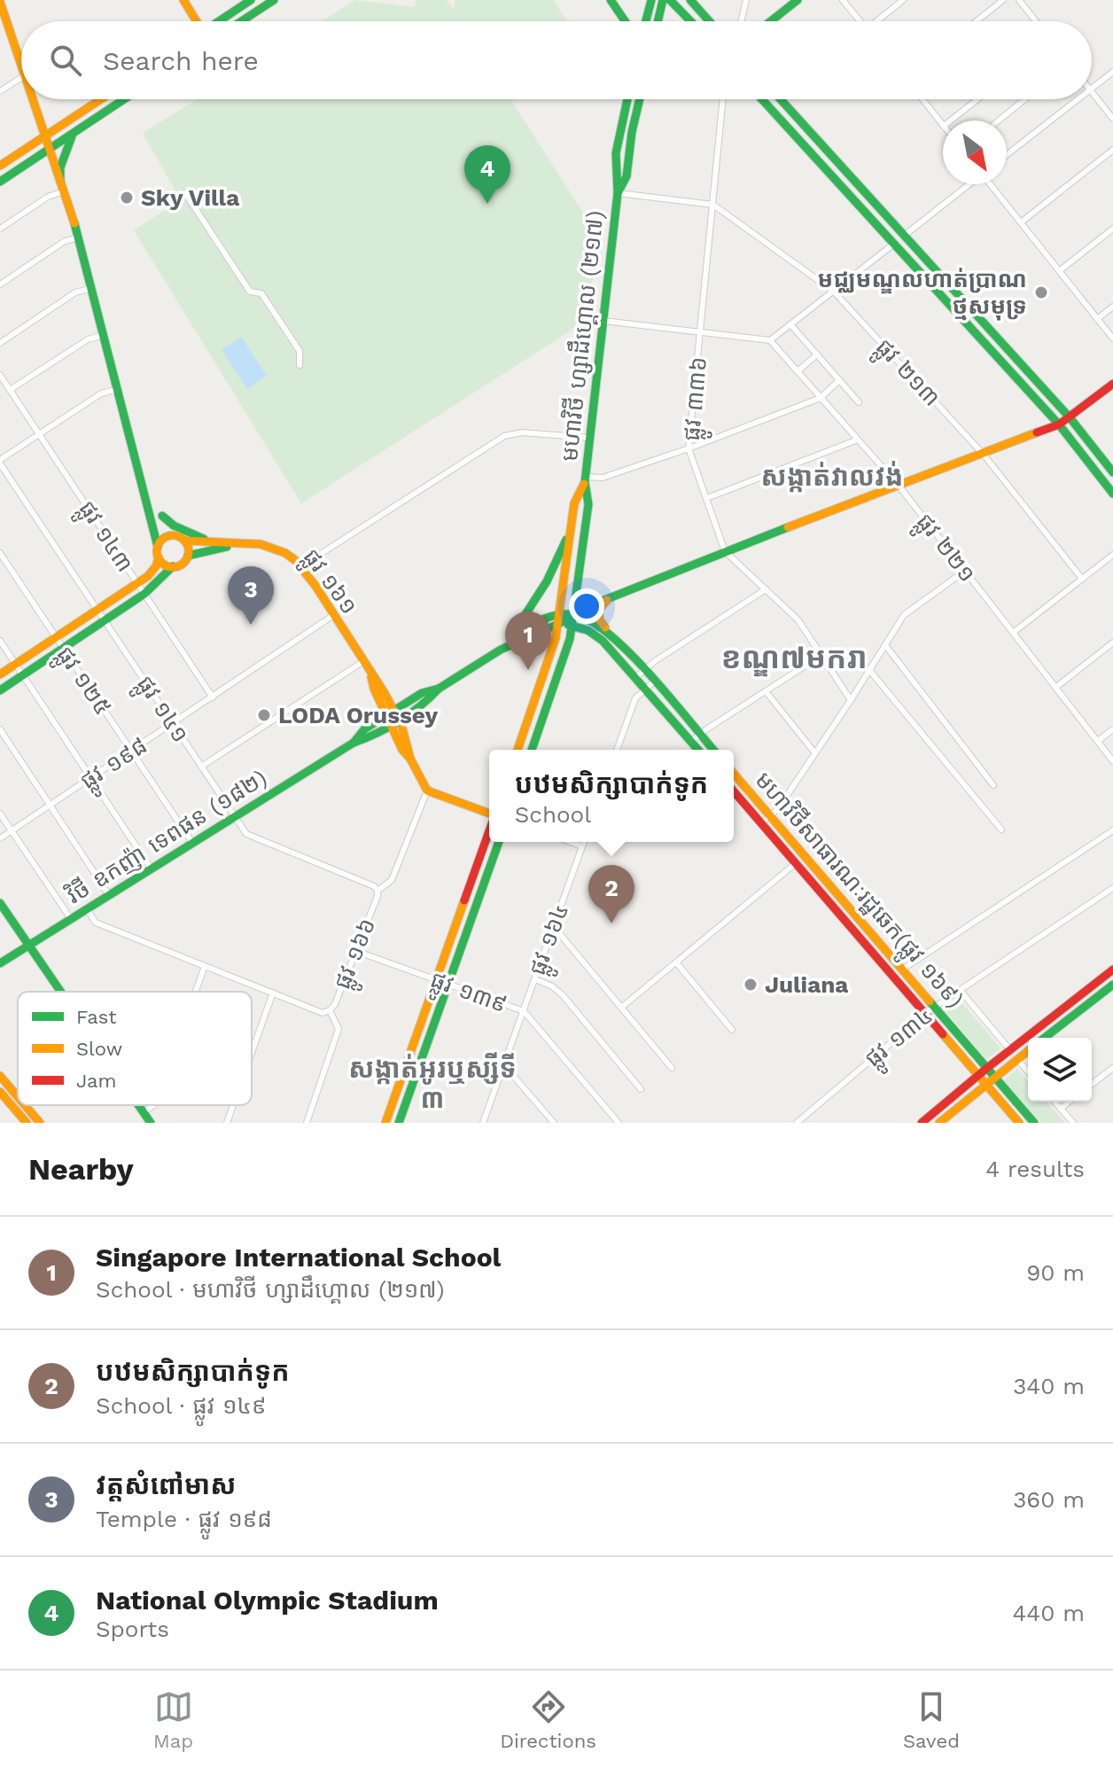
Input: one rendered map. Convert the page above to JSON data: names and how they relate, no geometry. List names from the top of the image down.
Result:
{
  "streets": {
    "main road": [
      "មហាវិថី ហ្សាដឹហ្គោល (២១៧)",
      "ផ្លូវ ១៦១",
      "វិថី ឧកញ៉ា ទេពផន (១៨២)",
      "មហាវិថីសាធារណៈរដ្ឋឆេក(ផ្លូវ ១៦៩)"
    ],
    "street": [
      "ផ្លូវ ២១៣",
      "ផ្លូវ ៣៣៦",
      "ផ្លូវ ១៤៣",
      "ផ្លូវ ២២១",
      "ផ្លូវ ១២៥",
      "ផ្លូវ ១៤១",
      "ផ្លូវ ១៩៨",
      "ផ្លូវ ១៦៤",
      "ផ្លូវ ១៦៦",
      "ផ្លូវ ១៣៩",
      "ផ្លូវ ១៣៤"
    ]
  },
  "crossings": [
    ["មហាវិថី ហ្សាដឹហ្គោល (២១៧)", "ផ្លូវ ២១៣"],
    ["មហាវិថី ហ្សាដឹហ្គោល (២១៧)", "វិថី ឧកញ៉ា ទេពផន (១៨២)"],
    ["ផ្លូវ ២១៣", "ផ្លូវ ៣៣៦"],
    ["ផ្លូវ ២១៣", "វិថី ឧកញ៉ា ទេពផន (១៨២)"],
    ["ផ្លូវ ៣៣៦", "វិថី ឧកញ៉ា ទេពផន (១៨២)"],
    ["ផ្លូវ ១៤៣", "ផ្លូវ ១៩៨"],
    ["ផ្លូវ ២២១", "វិថី ឧកញ៉ា ទេពផន (១៨២)"],
    ["ផ្លូវ ១៦១", "ផ្លូវ ១៩៨"],
    ["ផ្លូវ ១៦១", "វិថី ឧកញ៉ា ទេពផន (១៨២)"],
    ["ផ្លូវ ១៦១", "ផ្លូវ ១៦៦"],
    ["ផ្លូវ ១២៥", "ផ្លូវ ១៩៨"],
    ["ផ្លូវ ១២៥", "វិថី ឧកញ៉ា ទេពផន (១៨២)"],
    ["ផ្លូវ ១៤១", "ផ្លូវ ១៩៨"],
    ["ផ្លូវ ១៤១", "វិថី ឧកញ៉ា ទេពផន (១៨២)"],
    ["ផ្លូវ ១៤១", "ផ្លូវ ១៦៦"],
    ["មហាវិថីសាធារណៈរដ្ឋឆេក(ផ្លូវ ១៦៩)", "ផ្លូវ ១៣៤"],
    ["ផ្លូវ ១៦៤", "ផ្លូវ ១៣៩"],
    ["ផ្លូវ ១៦៦", "ផ្លូវ ១៣៩"]
  ],
  "districts": ["សង្កាត់វាលវង់", "ខណ្ឌ៧មករា", "សង្កាត់អូរឬស្សីទី ៣"],
  "places": [
    "Sky Villa",
    "មជ្ឈមណ្ឌលហាត់ប្រាណ ថ្មសមុទ្រ",
    "LODA Orussey",
    "Juliana"
  ],
  "legend": ["Fast", "Slow", "Jam"],
  "north": "bottom right",
  "page": {
    "search": "Search here",
    "pins": [
      "4",
      "3",
      "1",
      "2"
    ],
    "popup": ["បឋមសិក្សាបាក់ទូក", "School"],
    "heading": ["Nearby", "4 results"],
    "list": [
      {
        "mark": "1",
        "name": "Singapore International School",
        "note": "School · មហាវិថី ហ្សាដឹហ្គោល (២១៧)",
        "value": "90 m"
      },
      {
        "mark": "2",
        "name": "បឋមសិក្សាបាក់ទូក",
        "note": "School · ផ្លូវ ១៤៩",
        "value": "340 m"
      },
      {
        "mark": "3",
        "name": "វត្តសំពៅមាស",
        "note": "Temple · ផ្លូវ ១៩៨",
        "value": "360 m"
      },
      {
        "mark": "4",
        "name": "National Olympic Stadium",
        "note": "Sports",
        "value": "440 m"
      }
    ],
    "nav": ["Map", "Directions", "Saved"]
  }
}
